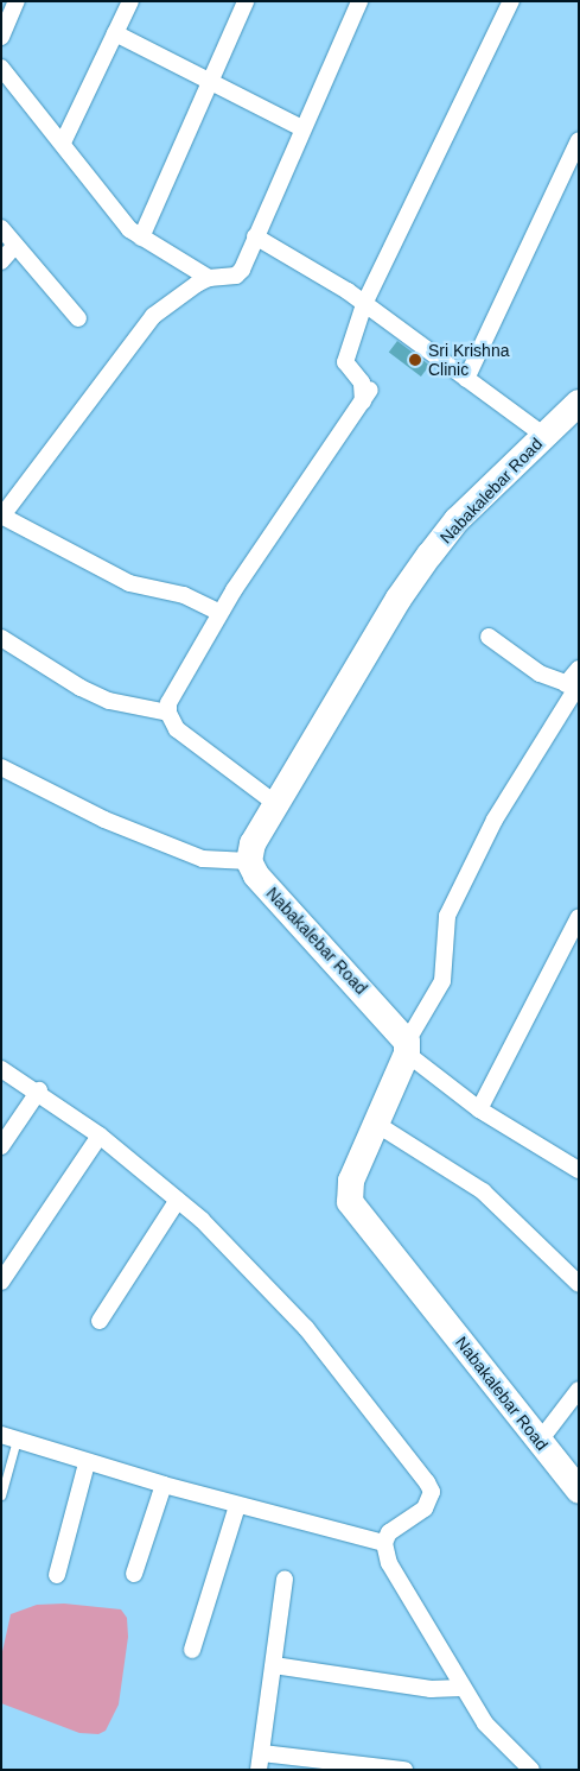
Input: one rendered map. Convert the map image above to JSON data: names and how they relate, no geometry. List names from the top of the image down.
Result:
{
  "streets": {
    "main road": ["Nabakalebar Road"]
  },
  "places": ["Sri Krishna Clinic"]
}
